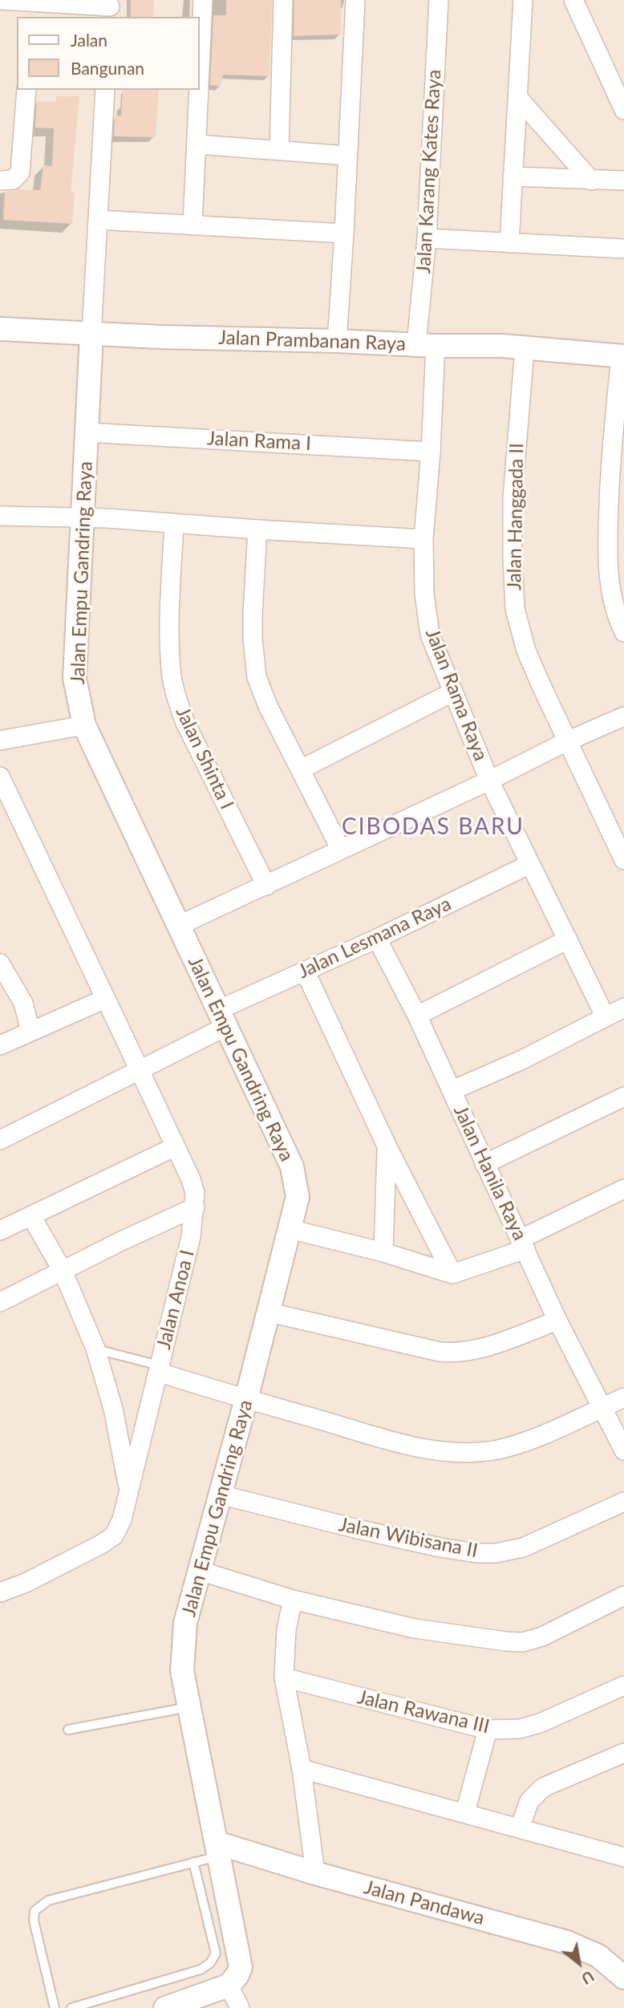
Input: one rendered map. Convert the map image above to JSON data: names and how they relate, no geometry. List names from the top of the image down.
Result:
{
  "streets": {
    "street": [
      "Jalan Karang Kates Raya",
      "Jalan Prambanan Raya",
      "Jalan Rama I",
      "Jalan Hanggada II",
      "Jalan Empu Gandring Raya",
      "Jalan Rama Raya",
      "Jalan Shinta I",
      "Jalan Lesmana Raya",
      "Jalan Hanila Raya",
      "Jalan Anoa I",
      "Jalan Wibisana II",
      "Jalan Rawana III",
      "Jalan Pandawa"
    ]
  },
  "crossings": [
    ["Jalan Karang Kates Raya", "Jalan Prambanan Raya"],
    ["Jalan Karang Kates Raya", "Jalan Rama Raya"],
    ["Jalan Prambanan Raya", "Jalan Hanggada II"],
    ["Jalan Prambanan Raya", "Jalan Empu Gandring Raya"],
    ["Jalan Prambanan Raya", "Jalan Rama Raya"],
    ["Jalan Rama I", "Jalan Empu Gandring Raya"],
    ["Jalan Rama I", "Jalan Rama Raya"],
    ["Jalan Empu Gandring Raya", "Jalan Lesmana Raya"],
    ["Jalan Empu Gandring Raya", "Jalan Wibisana II"],
    ["Jalan Empu Gandring Raya", "Jalan Pandawa"],
    ["Jalan Rama Raya", "Jalan Lesmana Raya"],
    ["Jalan Lesmana Raya", "Jalan Hanila Raya"],
    ["Jalan Lesmana Raya", "Jalan Anoa I"]
  ],
  "districts": ["CIBODAS BARU"],
  "legend": ["Jalan", "Bangunan"],
  "north": "bottom right"
}
